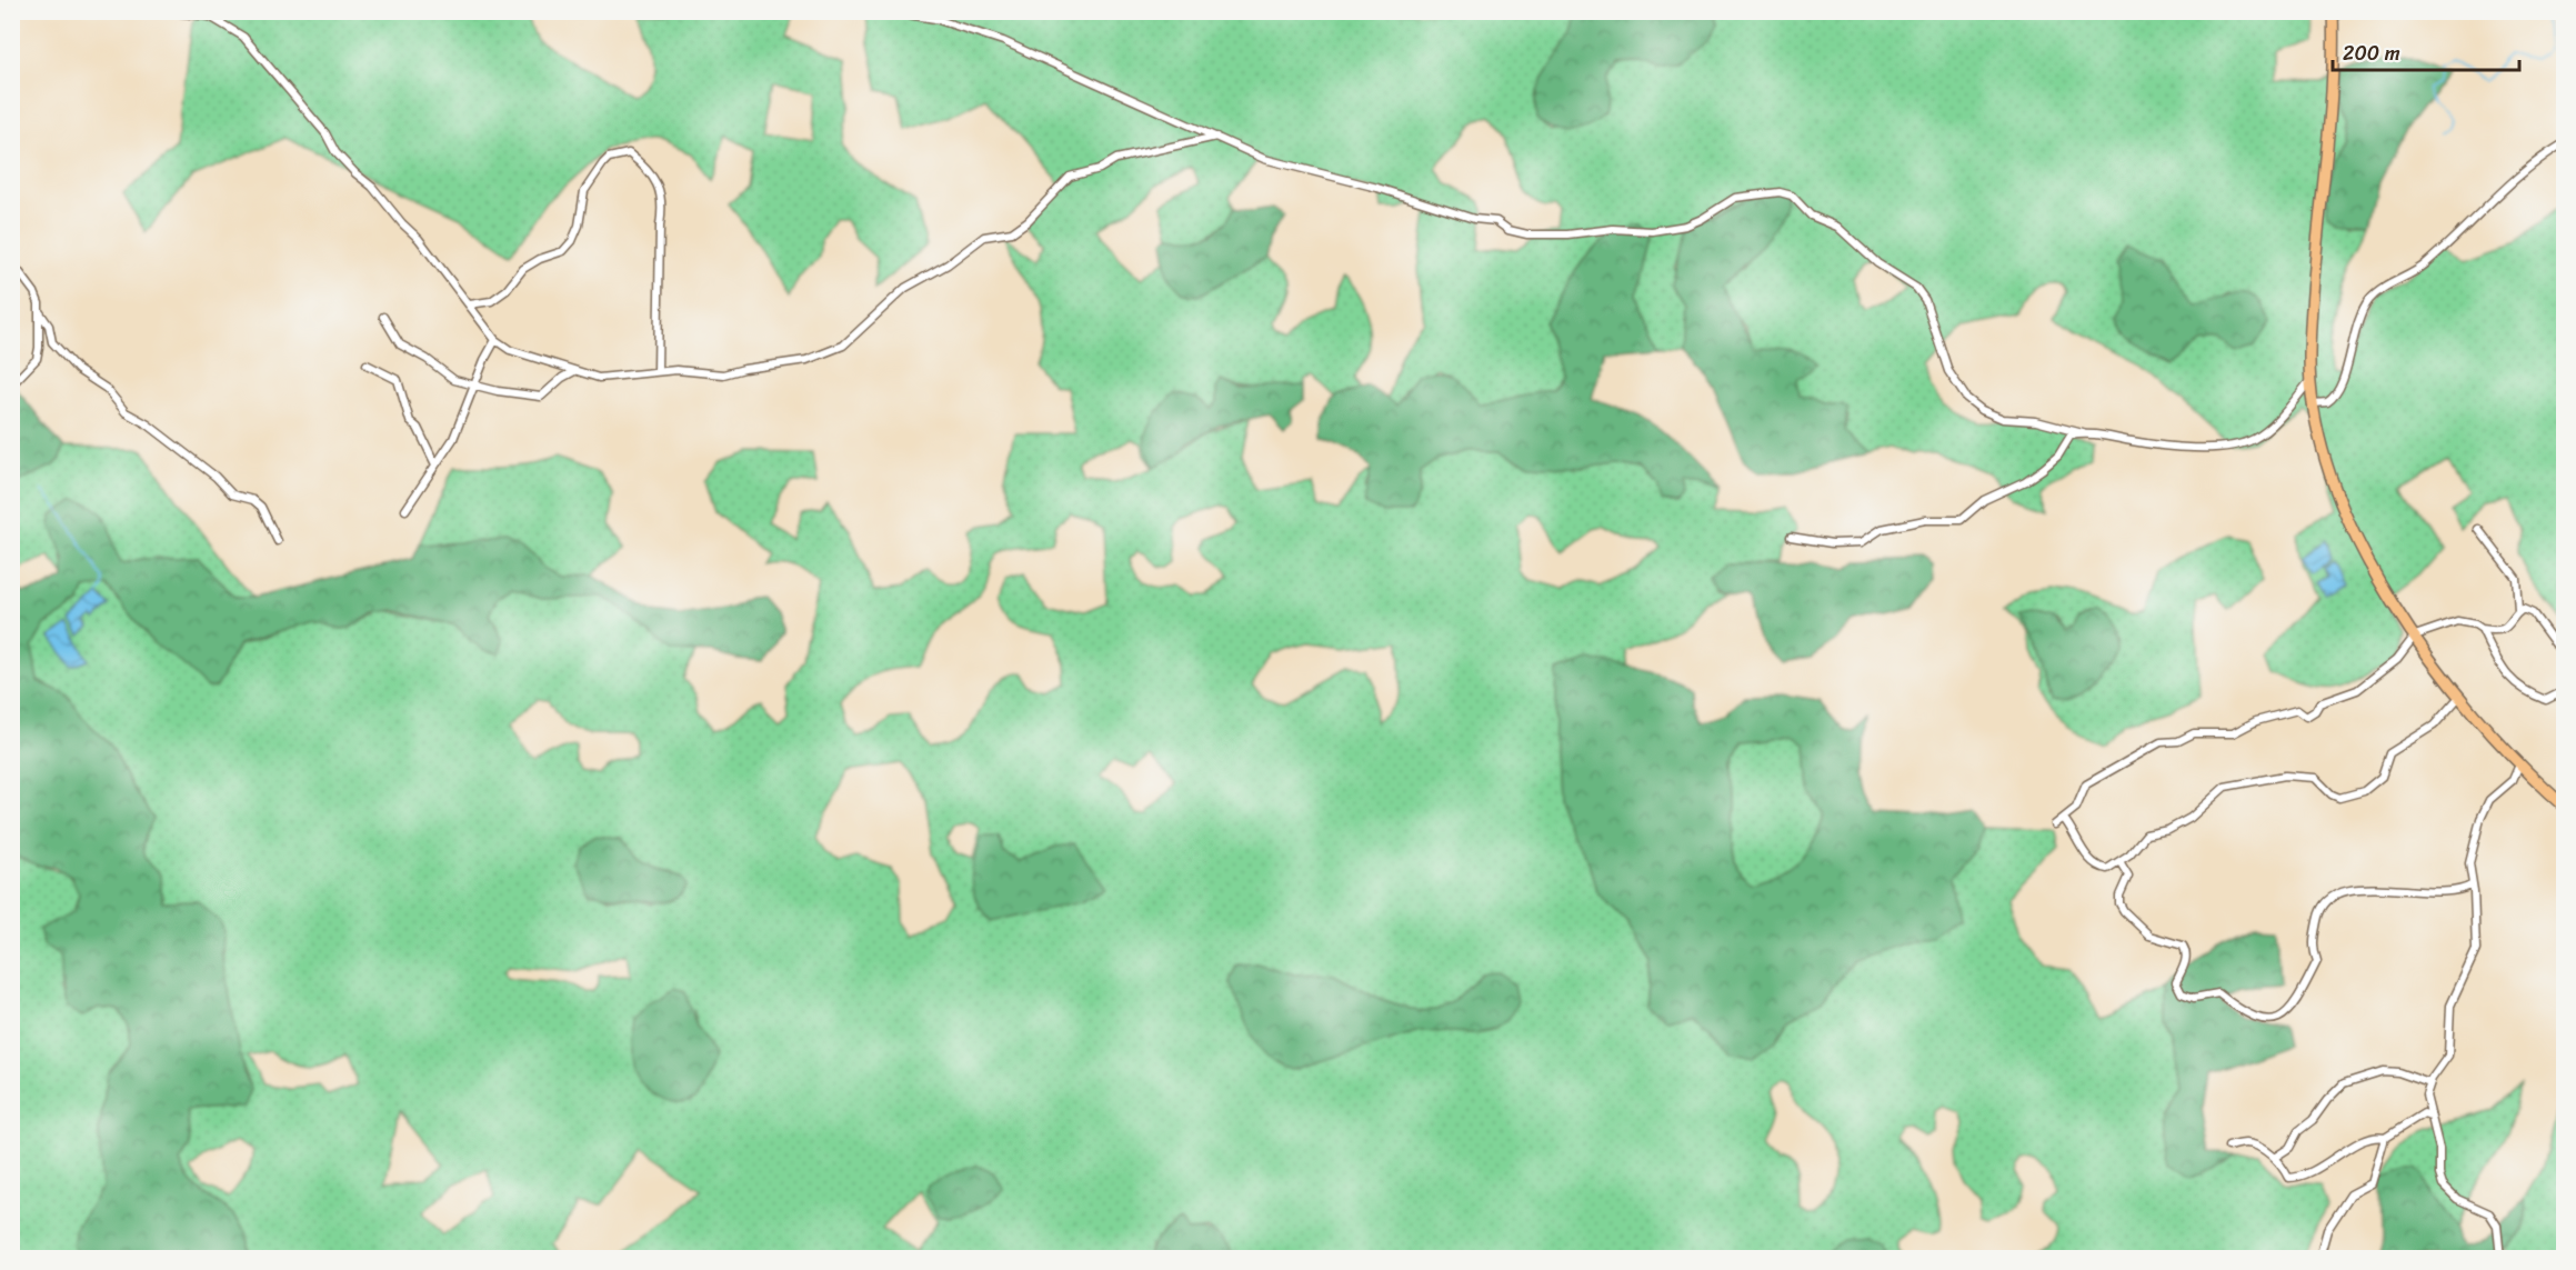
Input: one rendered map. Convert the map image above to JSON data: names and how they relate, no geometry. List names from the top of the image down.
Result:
{
  "scale_bar": "200 m"
}
